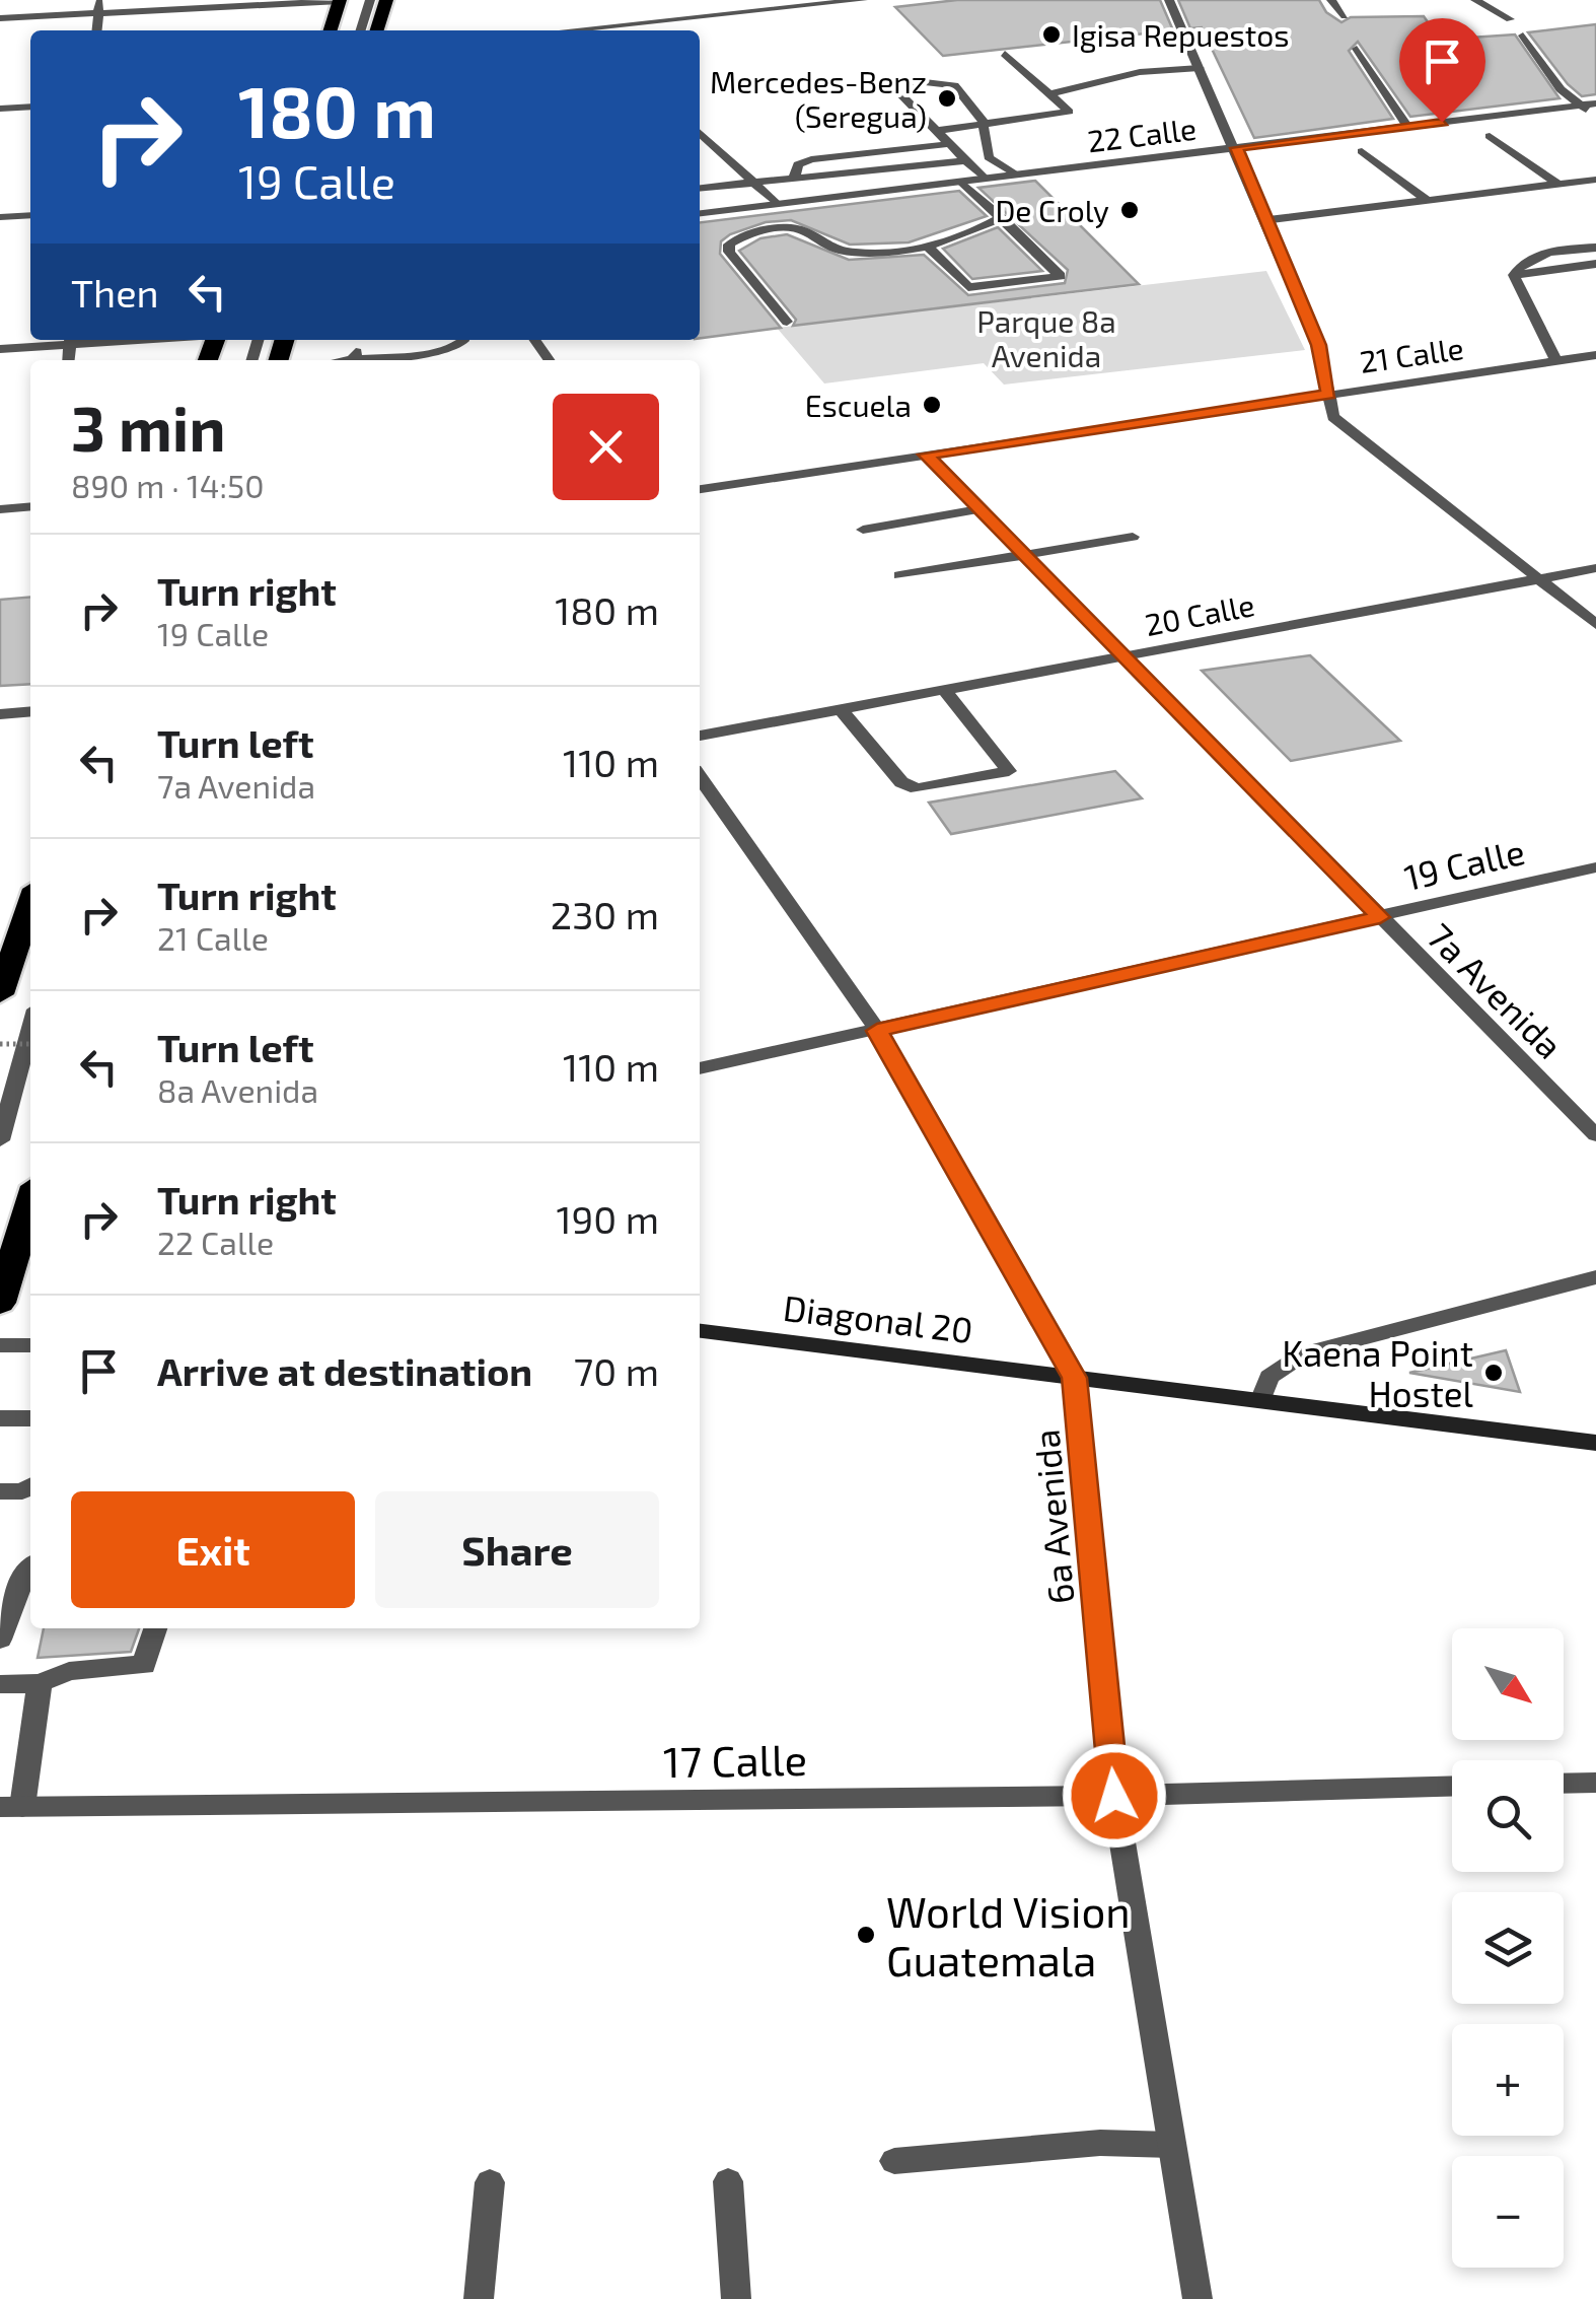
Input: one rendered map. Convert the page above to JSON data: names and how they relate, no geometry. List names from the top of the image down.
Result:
{
  "streets": {
    "street": [
      "22 Calle",
      "21 Calle",
      "20 Calle",
      "19 Calle",
      "7a Avenida",
      "Diagonal 20",
      "6a Avenida",
      "17 Calle"
    ]
  },
  "crossings": [
    ["21 Calle", "7a Avenida"],
    ["20 Calle", "7a Avenida"],
    ["19 Calle", "7a Avenida"],
    ["19 Calle", "6a Avenida"],
    ["Diagonal 20", "6a Avenida"],
    ["6a Avenida", "17 Calle"]
  ],
  "parks": ["Parque 8a Avenida"],
  "places": [
    "Igisa Repuestos",
    "Mercedes-Benz (Seregua)",
    "De Croly",
    "Escuela",
    "Kaena Point Hostel",
    "World Vision Guatemala"
  ],
  "north": "bottom right",
  "page": {
    "turn": ["180 m", "19 Calle"],
    "then": "Then",
    "heading": ["3 min", "890 m · 14:50"],
    "list": [
      {
        "name": "Turn right",
        "note": "19 Calle",
        "value": "180 m"
      },
      {
        "name": "Turn left",
        "note": "7a Avenida",
        "value": "110 m"
      },
      {
        "name": "Turn right",
        "note": "21 Calle",
        "value": "230 m"
      },
      {
        "name": "Turn left",
        "note": "8a Avenida",
        "value": "110 m"
      },
      {
        "name": "Turn right",
        "note": "22 Calle",
        "value": "190 m"
      },
      {
        "name": "Arrive at destination",
        "value": "70 m"
      }
    ],
    "buttons": ["Exit", "Share"],
    "map_buttons": ["+", "−"]
  }
}
